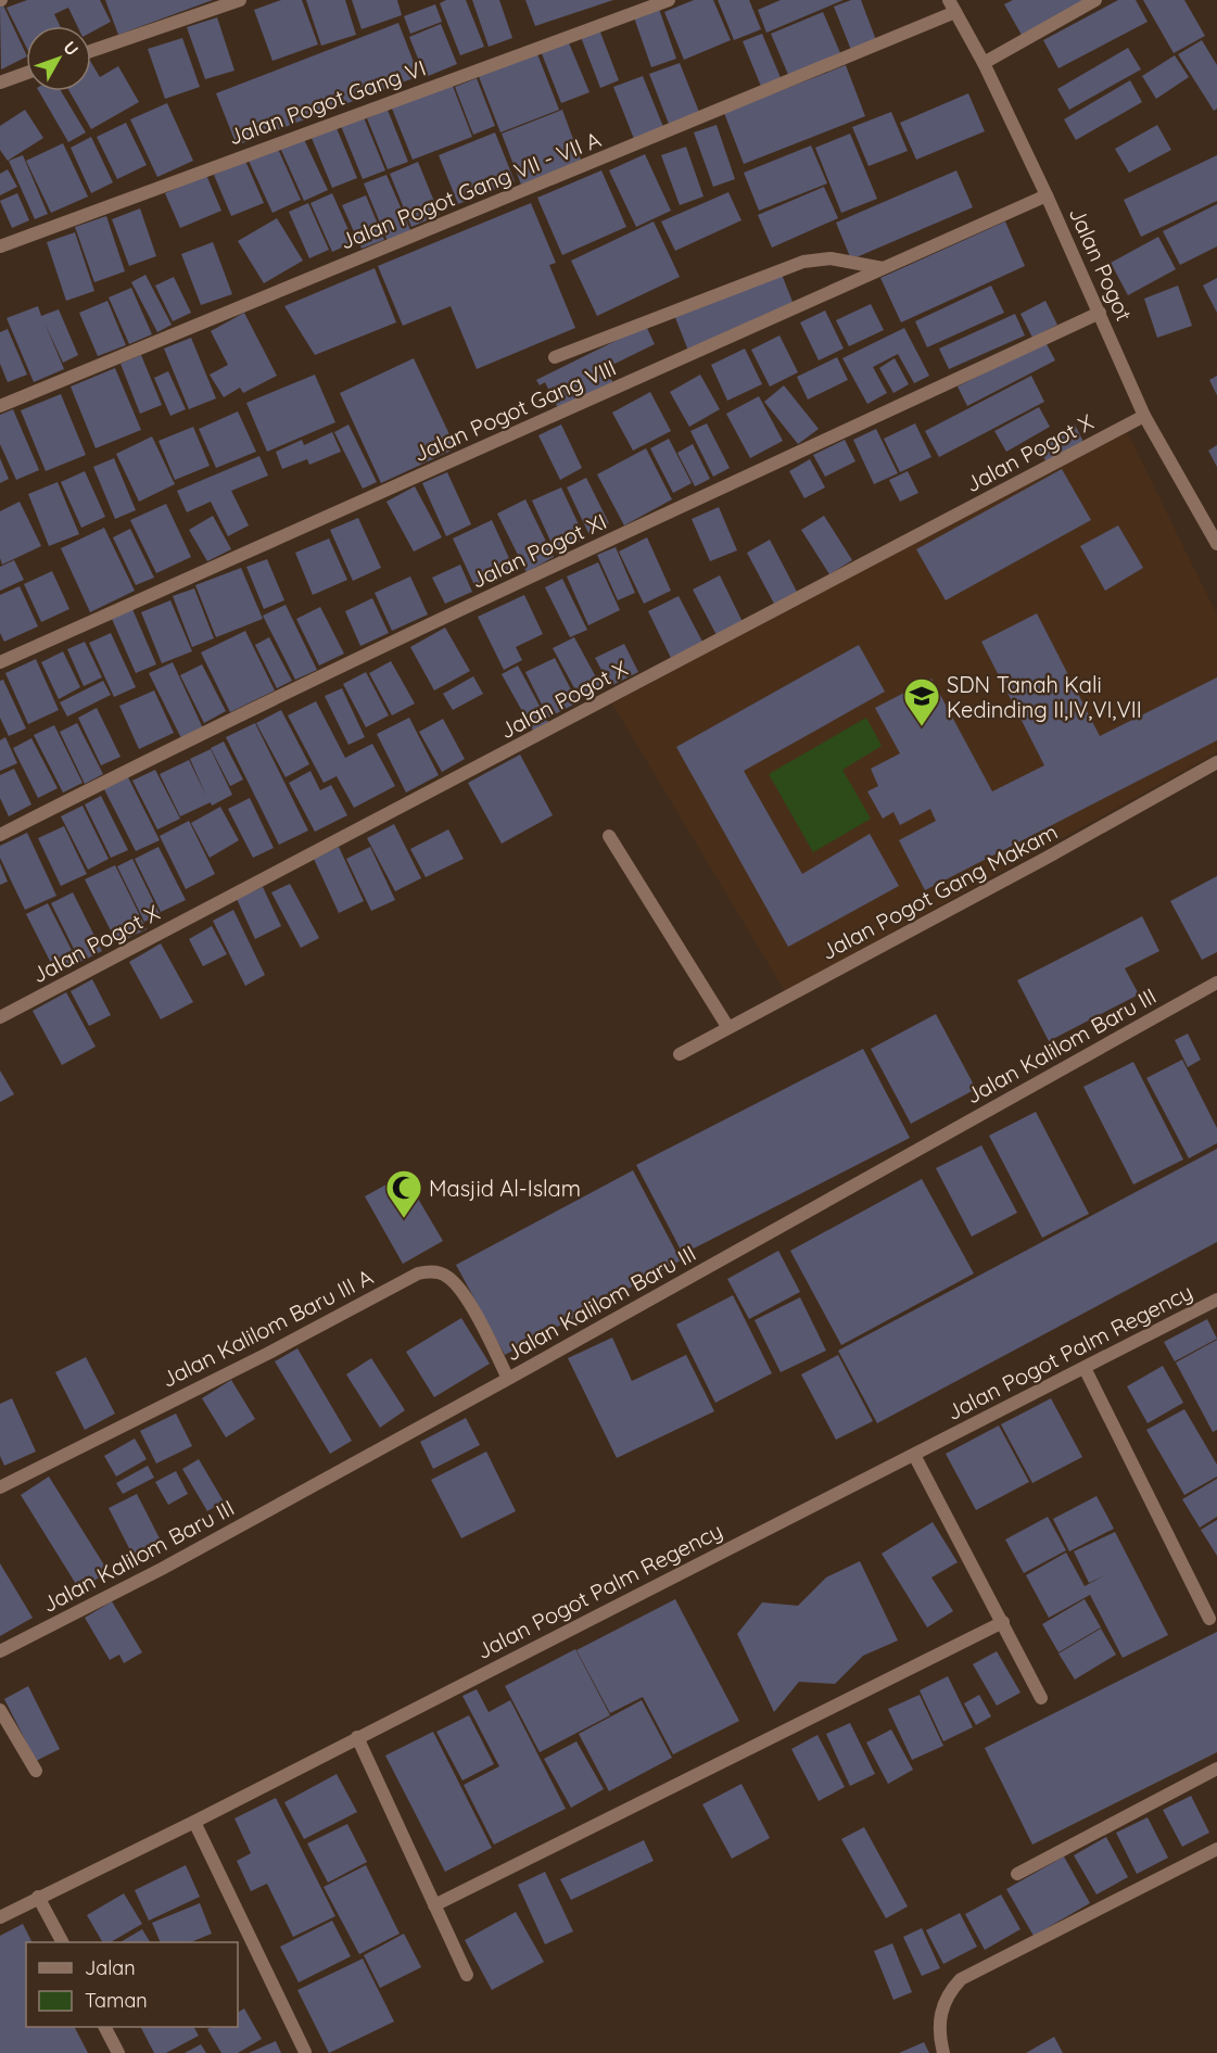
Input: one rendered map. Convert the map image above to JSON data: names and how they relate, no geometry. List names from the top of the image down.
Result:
{
  "streets": {
    "street": [
      "Jalan Pogot Gang VI",
      "Jalan Pogot Gang VII - VII A",
      "Jalan Pogot",
      "Jalan Pogot Gang VIII",
      "Jalan Pogot X",
      "Jalan Pogot XI",
      "Jalan Pogot Gang Makam",
      "Jalan Kalilom Baru III",
      "Jalan Kalilom Baru III A",
      "Jalan Pogot Palm Regency"
    ]
  },
  "crossings": [
    ["Jalan Pogot Gang VII - VII A", "Jalan Pogot"],
    ["Jalan Pogot", "Jalan Pogot Gang VIII"],
    ["Jalan Pogot", "Jalan Pogot X"],
    ["Jalan Pogot", "Jalan Pogot XI"],
    ["Jalan Kalilom Baru III", "Jalan Kalilom Baru III A"]
  ],
  "places": {
    "school or university": ["SDN Tanah Kali Kedinding II,IV,VI,VII"],
    "mosque": ["Masjid Al-Islam"]
  },
  "legend": ["Jalan", "Taman"],
  "north": "top right"
}
